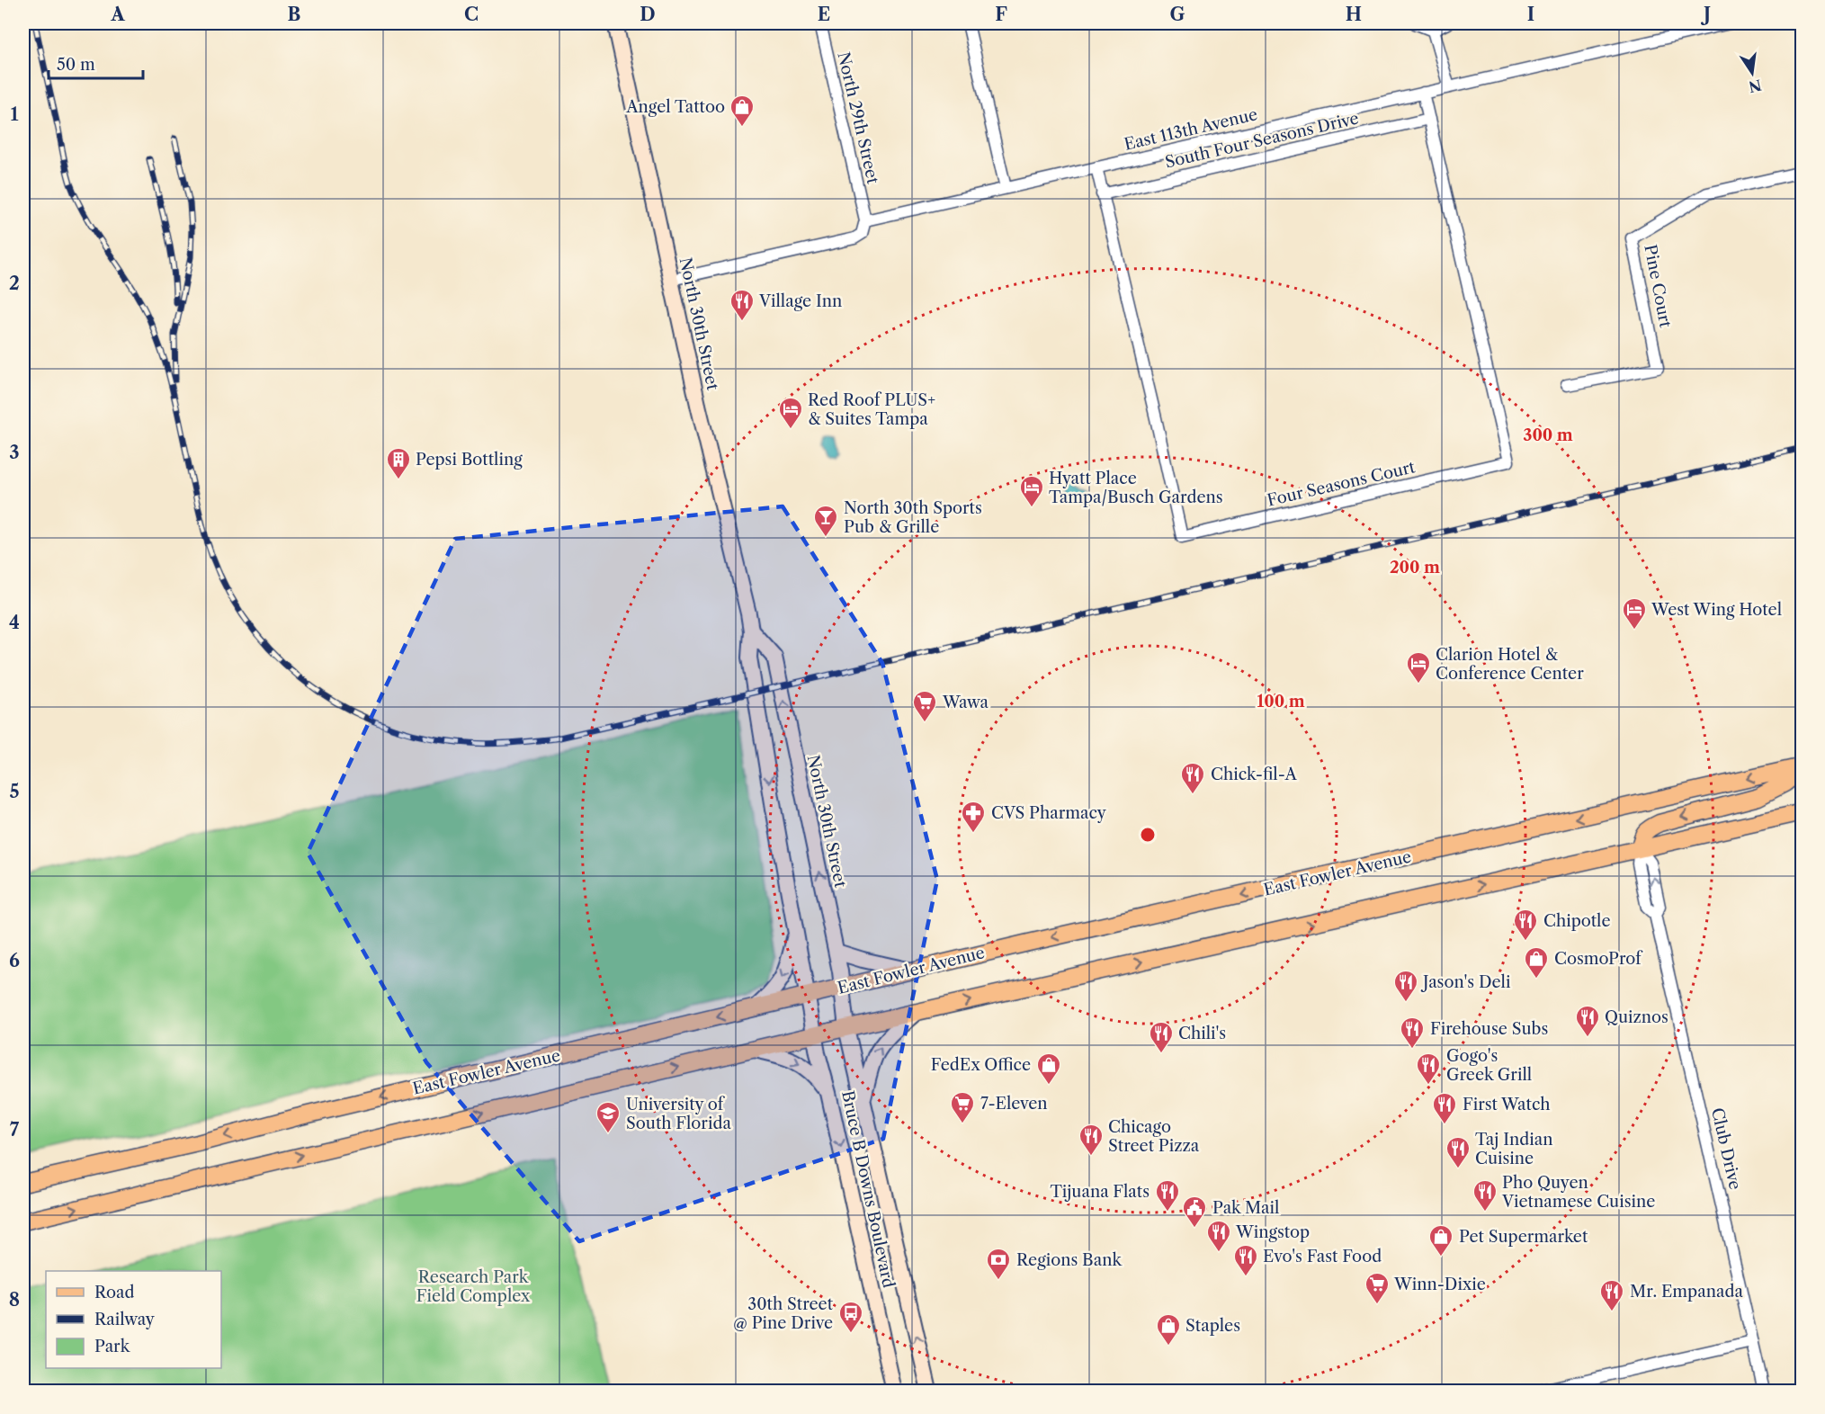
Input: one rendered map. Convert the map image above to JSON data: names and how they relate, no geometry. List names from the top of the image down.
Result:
{
  "streets": {
    "main road": ["North 30th Street", "East Fowler Avenue", "Bruce B Downs Boulevard"],
    "street": [
      "North 29th Street",
      "East 113th Avenue",
      "South Four Seasons Drive",
      "Pine Court",
      "Four Seasons Court",
      "Club Drive"
    ]
  },
  "crossings": [
    ["North 29th Street", "East 113th Avenue"],
    ["East 113th Avenue", "Four Seasons Court"],
    ["South Four Seasons Drive", "Four Seasons Court"],
    ["North 30th Street", "East Fowler Avenue"],
    ["North 30th Street", "Bruce B Downs Boulevard"],
    ["East Fowler Avenue", "Bruce B Downs Boulevard"]
  ],
  "parks": ["Research Park Field Complex"],
  "places": {
    "shop": [
      "Angel Tattoo",
      "CosmoProf",
      "FedEx Office",
      "Pet Supermarket",
      "Staples"
    ],
    "restaurant": [
      "Village Inn",
      "Chick-fil-A",
      "Chipotle",
      "Jason's Deli",
      "Quiznos",
      "Firehouse Subs",
      "Chili's",
      "Gogo's Greek Grill",
      "First Watch",
      "Chicago Street Pizza",
      "Taj Indian Cuisine",
      "Tijuana Flats",
      "Pho Quyen Vietnamese Cuisine",
      "Wingstop",
      "Evo's Fast Food",
      "Mr. Empanada"
    ],
    "hotel": [
      "Red Roof PLUS+ & Suites Tampa",
      "Hyatt Place Tampa/Busch Gardens",
      "West Wing Hotel",
      "Clarion Hotel & Conference Center"
    ],
    "building": ["Pepsi Bottling"],
    "bar": ["North 30th Sports Pub & Grille"],
    "supermarket": ["Wawa", "7-Eleven", "Winn-Dixie"],
    "pharmacy": ["CVS Pharmacy"],
    "school or university": ["University of South Florida"],
    "public building": ["Pak Mail"],
    "bank": ["Regions Bank"],
    "bus stop": ["30th Street @ Pine Drive"]
  },
  "legend": ["Road", "Railway", "Park"],
  "scale_bar": "50 m",
  "north": "bottom",
  "grid": {
    "columns": [
      "A",
      "B",
      "C",
      "D",
      "E",
      "F",
      "G",
      "H",
      "I",
      "J"
    ],
    "rows": [
      "1",
      "2",
      "3",
      "4",
      "5",
      "6",
      "7",
      "8"
    ]
  },
  "rings": ["300 m", "200 m", "100 m"]
}
